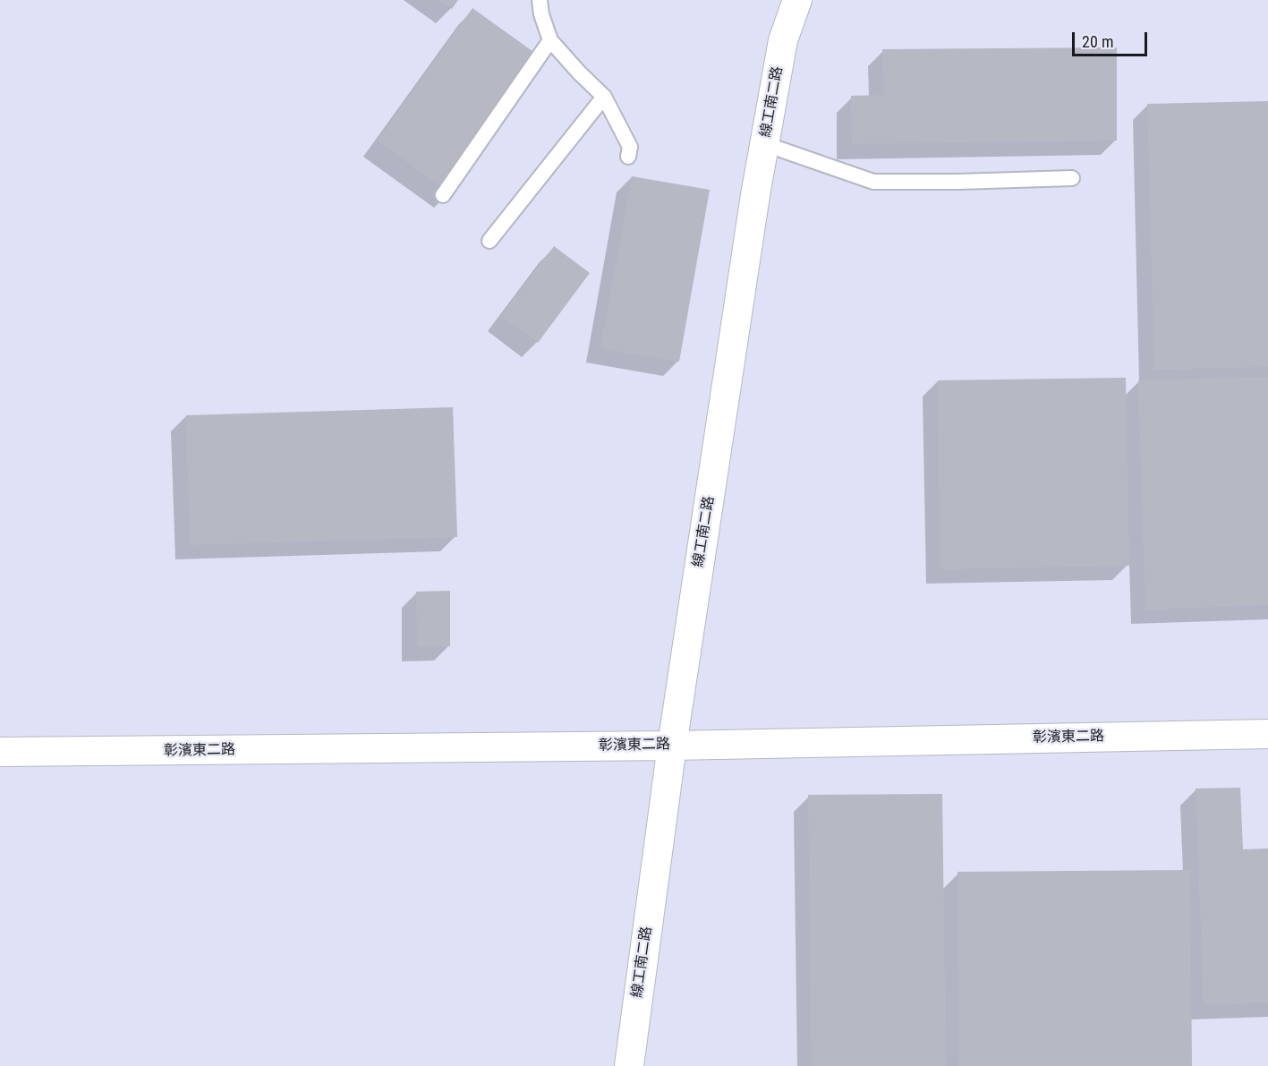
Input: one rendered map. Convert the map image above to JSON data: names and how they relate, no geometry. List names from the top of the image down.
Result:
{
  "streets": {
    "street": ["線工南二路", "彰濱東二路"]
  },
  "crossings": [
    ["線工南二路", "彰濱東二路"]
  ],
  "scale_bar": "20 m"
}
